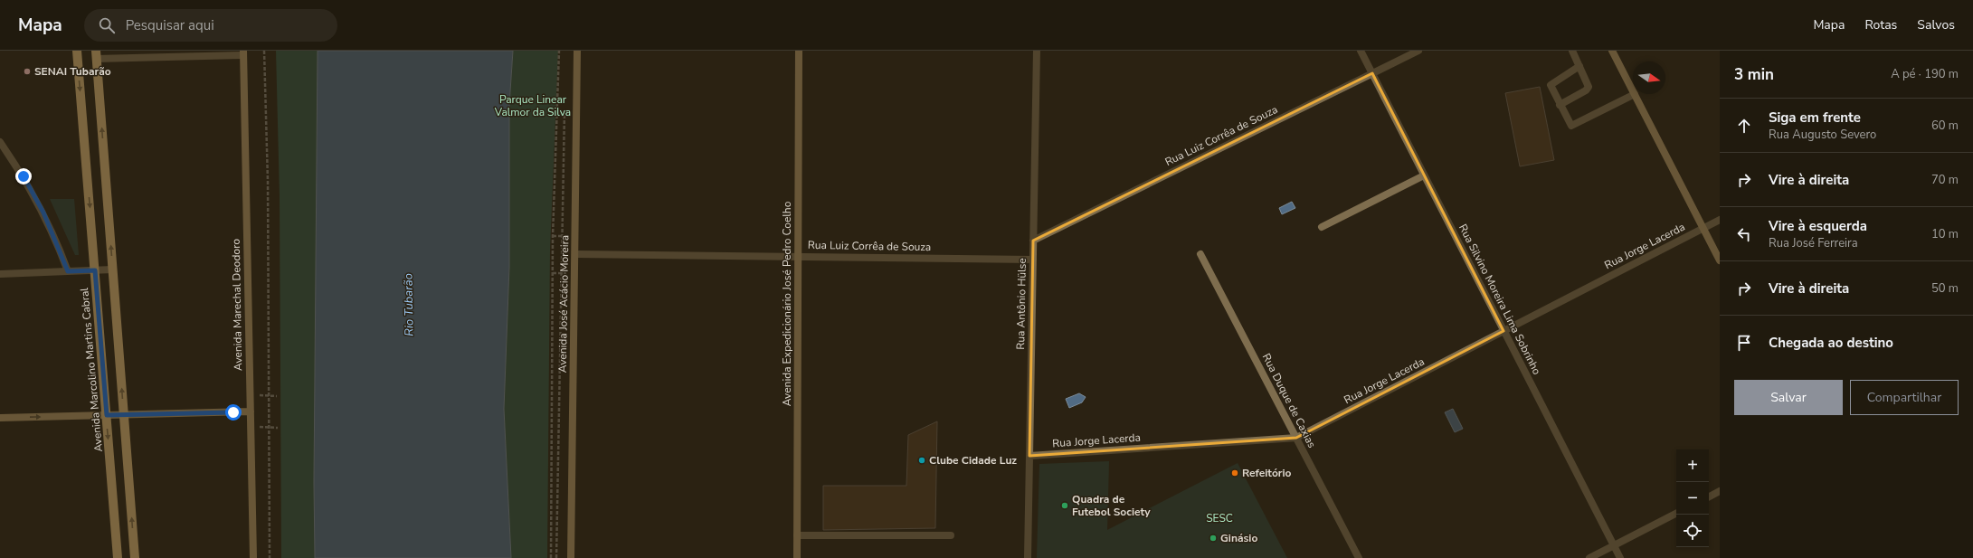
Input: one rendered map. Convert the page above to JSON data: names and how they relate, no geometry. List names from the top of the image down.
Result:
{
  "streets": {
    "main road": [
      "Avenida José Acácio Moreira",
      "Avenida Expedicionário José Pedro Coelho",
      "Avenida Marechal Deodoro",
      "Avenida Marcolino Martins Cabral"
    ],
    "street": [
      "Rua Luiz Corrêa de Souza",
      "Rua Jorge Lacerda",
      "Rua Silvino Moreira Lima Sobrinho",
      "Rua Antônio Hülse",
      "Rua Duque de Caxias"
    ]
  },
  "crossings": [
    ["Rua Luiz Corrêa de Souza", "Rua Silvino Moreira Lima Sobrinho"],
    ["Rua Luiz Corrêa de Souza", "Avenida José Acácio Moreira"],
    ["Rua Luiz Corrêa de Souza", "Avenida Expedicionário José Pedro Coelho"],
    ["Rua Luiz Corrêa de Souza", "Rua Antônio Hülse"],
    ["Rua Jorge Lacerda", "Rua Silvino Moreira Lima Sobrinho"],
    ["Rua Jorge Lacerda", "Rua Antônio Hülse"],
    ["Rua Jorge Lacerda", "Rua Duque de Caxias"]
  ],
  "water": ["Rio Tubarão"],
  "parks": ["Parque Linear Valmor da Silva", "SESC"],
  "places": [
    "SENAI Tubarão",
    "Clube Cidade Luz",
    "Refeitório",
    "Quadra de Futebol Society",
    "Ginásio"
  ],
  "north": "right",
  "page": {
    "header": "Mapa",
    "search": "Pesquisar aqui",
    "nav": ["Mapa", "Rotas", "Salvos"],
    "heading": ["3 min", "A pé · 190 m"],
    "list": [
      ["Siga em frente", "Rua Augusto Severo", "60 m"],
      ["Vire à direita", "70 m"],
      ["Vire à esquerda", "Rua José Ferreira", "10 m"],
      ["Vire à direita", "50 m"],
      "Chegada ao destino"
    ],
    "buttons": ["Salvar", "Compartilhar"],
    "map_buttons": ["+", "−"]
  }
}
